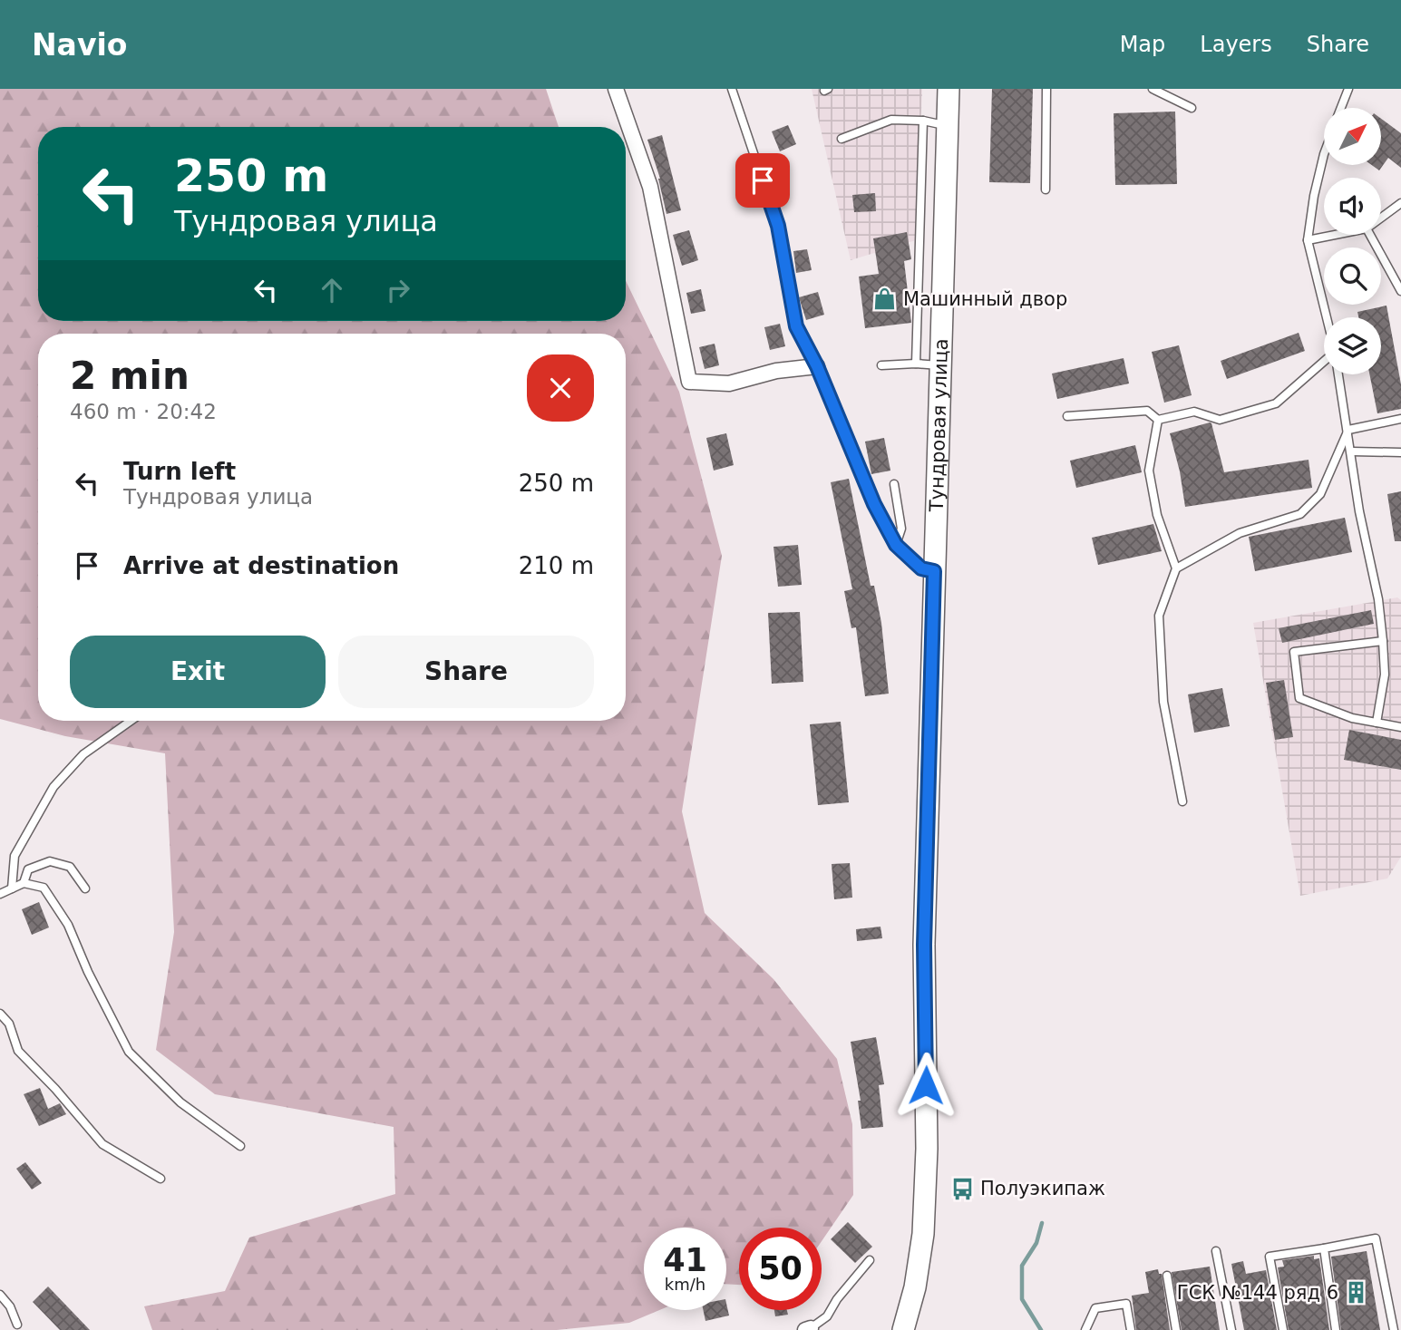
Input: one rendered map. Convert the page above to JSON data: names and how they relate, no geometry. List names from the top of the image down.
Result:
{
  "streets": {
    "main road": ["Тундровая улица"]
  },
  "places": {
    "shop": ["Машинный двор"],
    "bus stop": ["Полуэкипаж"],
    "building": ["ГСК №144 ряд 6"]
  },
  "north": "top right",
  "page": {
    "header": "Navio",
    "nav": ["Map", "Layers", "Share"],
    "turn": ["250 m", "Тундровая улица"],
    "heading": ["2 min", "460 m · 20:42"],
    "list": [
      {
        "name": "Turn left",
        "note": "Тундровая улица",
        "value": "250 m"
      },
      {
        "name": "Arrive at destination",
        "value": "210 m"
      }
    ],
    "buttons": ["Exit", "Share"],
    "speed": "41 km/h",
    "limit": "50"
  }
}
